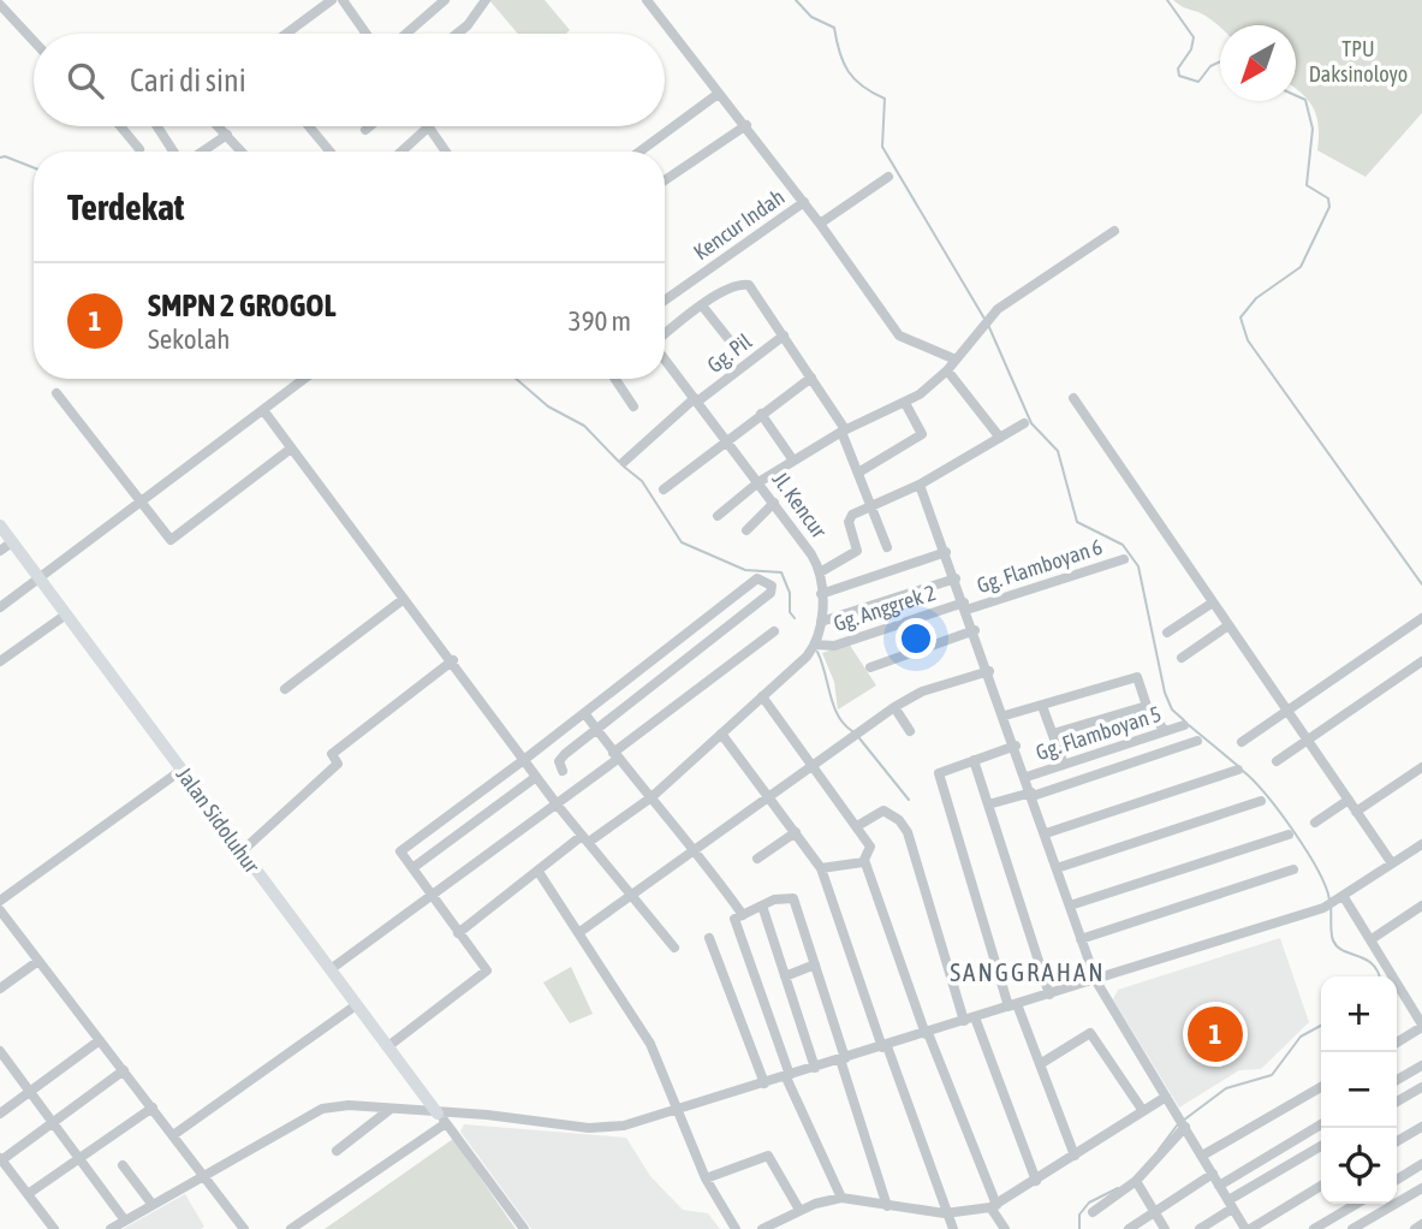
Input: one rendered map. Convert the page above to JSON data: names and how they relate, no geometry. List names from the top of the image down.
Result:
{
  "streets": {
    "main road": ["Jalan Sidoluhur"],
    "street": [
      "Kencur Indah",
      "Gg. Pil",
      "Jl. Kencur",
      "Gg. Flamboyan 6",
      "Gg. Anggrek 2",
      "Gg. Flamboyan 5"
    ]
  },
  "crossings": [
    ["Gg. Pil", "Jl. Kencur"],
    ["Jl. Kencur", "Gg. Anggrek 2"],
    ["Gg. Flamboyan 6", "Gg. Anggrek 2"]
  ],
  "districts": ["SANGGRAHAN"],
  "parks": ["TPU Daksinoloyo"],
  "north": "bottom left",
  "page": {
    "search": "Cari di sini",
    "heading": "Terdekat",
    "list": [
      {
        "mark": "1",
        "name": "SMPN 2 GROGOL",
        "note": "Sekolah",
        "value": "390 m"
      }
    ],
    "map_buttons": ["+", "−"],
    "pins": "1"
  }
}
